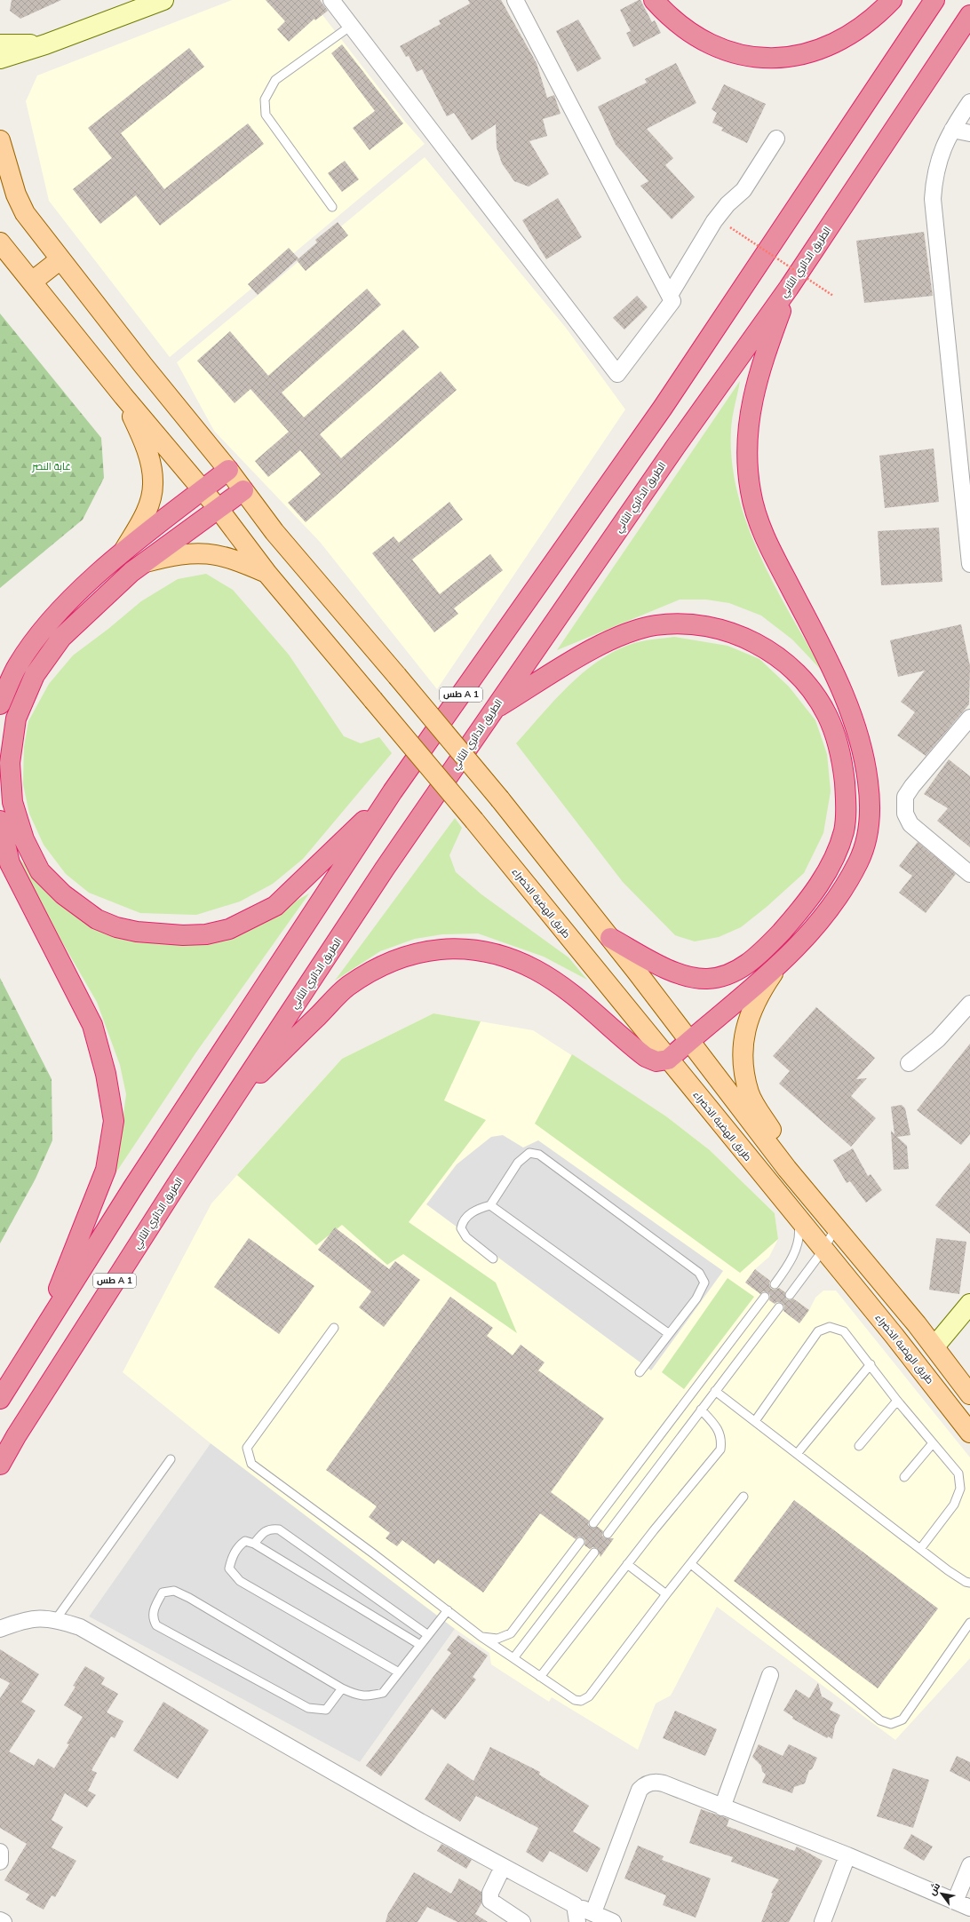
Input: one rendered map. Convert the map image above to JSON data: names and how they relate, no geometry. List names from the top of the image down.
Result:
{
  "streets": {
    "highway": ["الطريق الدائري الثاني", "طس A 1"],
    "main road": ["طريق الهضبة الخضراء"]
  },
  "parks": ["غابة النصر"],
  "north": "top left"
}
